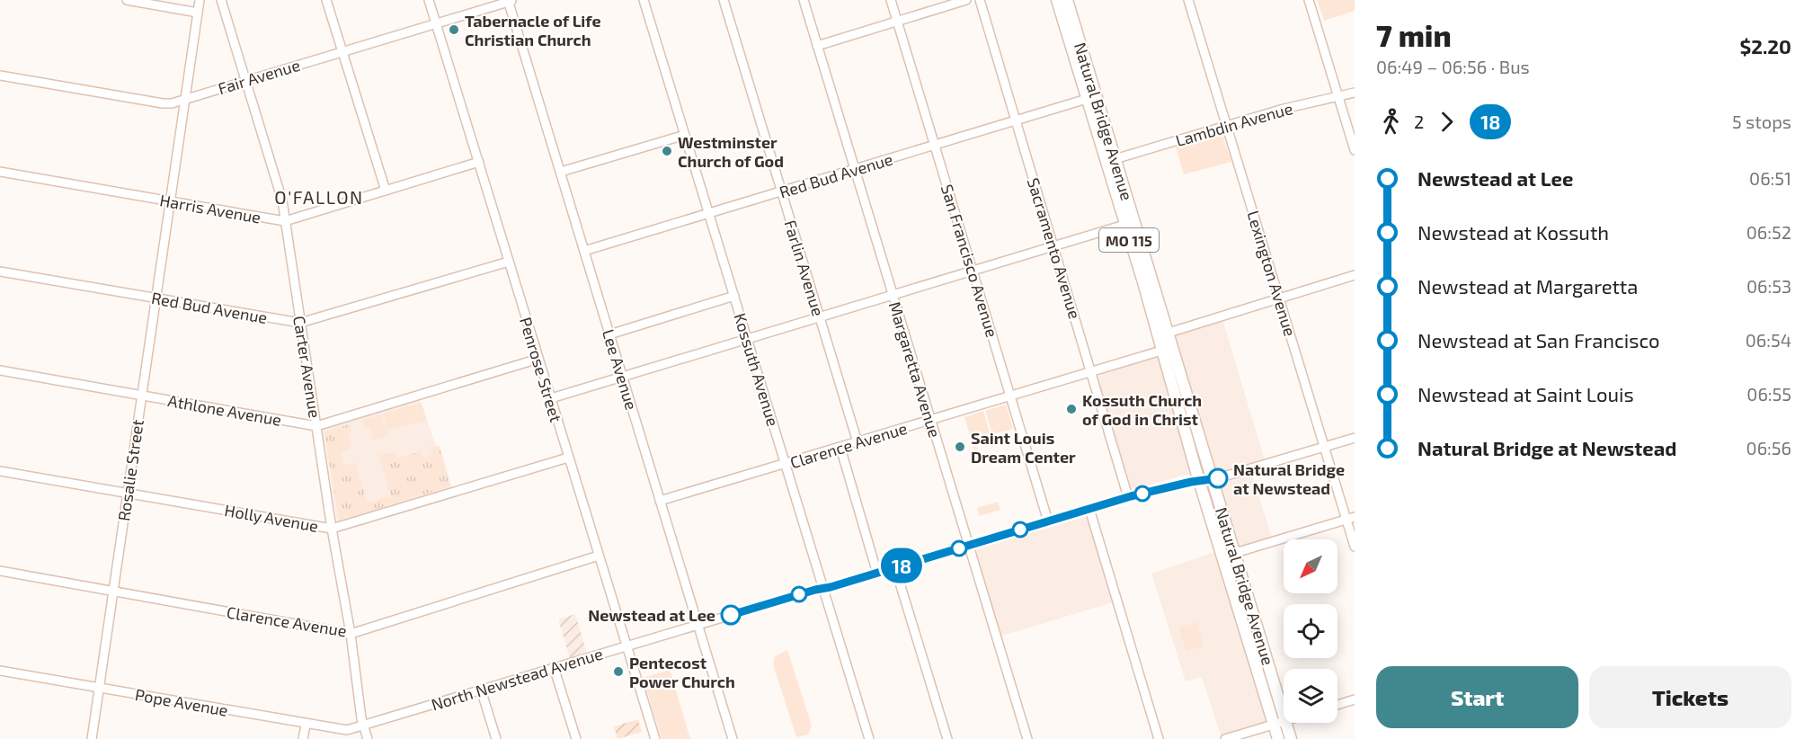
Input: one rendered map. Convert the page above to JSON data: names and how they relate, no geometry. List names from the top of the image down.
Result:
{
  "streets": {
    "main road": ["Natural Bridge Avenue", "MO 115"],
    "street": [
      "Fair Avenue",
      "Lambdin Avenue",
      "Red Bud Avenue",
      "Harris Avenue",
      "Sacramento Avenue",
      "San Francisco Avenue",
      "Farlin Avenue",
      "Lexington Avenue",
      "Carter Avenue",
      "Penrose Street",
      "Lee Avenue",
      "Kossuth Avenue",
      "Margaretta Avenue",
      "Athlone Avenue",
      "Clarence Avenue",
      "Rosalie Street",
      "Holly Avenue",
      "North Newstead Avenue",
      "Pope Avenue"
    ]
  },
  "crossings": [
    ["Fair Avenue", "Carter Avenue"],
    ["Fair Avenue", "Penrose Street"],
    ["Fair Avenue", "Lee Avenue"],
    ["Fair Avenue", "Rosalie Street"],
    ["Natural Bridge Avenue", "Lambdin Avenue"],
    ["Natural Bridge Avenue", "Red Bud Avenue"],
    ["Natural Bridge Avenue", "Clarence Avenue"],
    ["Natural Bridge Avenue", "North Newstead Avenue"],
    ["Lambdin Avenue", "Lexington Avenue"],
    ["Red Bud Avenue", "Sacramento Avenue"],
    ["Red Bud Avenue", "San Francisco Avenue"],
    ["Red Bud Avenue", "Farlin Avenue"],
    ["Red Bud Avenue", "Carter Avenue"],
    ["Red Bud Avenue", "Penrose Street"],
    ["Red Bud Avenue", "Lee Avenue"],
    ["Red Bud Avenue", "Kossuth Avenue"],
    ["Red Bud Avenue", "Margaretta Avenue"],
    ["Red Bud Avenue", "Rosalie Street"],
    ["Harris Avenue", "Carter Avenue"],
    ["Harris Avenue", "Penrose Street"],
    ["Harris Avenue", "Rosalie Street"],
    ["Sacramento Avenue", "Clarence Avenue"],
    ["Sacramento Avenue", "North Newstead Avenue"],
    ["San Francisco Avenue", "Clarence Avenue"],
    ["San Francisco Avenue", "North Newstead Avenue"],
    ["Farlin Avenue", "Clarence Avenue"],
    ["Lexington Avenue", "North Newstead Avenue"],
    ["Carter Avenue", "Athlone Avenue"],
    ["Carter Avenue", "Clarence Avenue"],
    ["Carter Avenue", "Holly Avenue"],
    ["Carter Avenue", "North Newstead Avenue"],
    ["Carter Avenue", "Pope Avenue"],
    ["Penrose Street", "Athlone Avenue"],
    ["Penrose Street", "Clarence Avenue"],
    ["Penrose Street", "Holly Avenue"],
    ["Penrose Street", "North Newstead Avenue"],
    ["Lee Avenue", "Clarence Avenue"],
    ["Lee Avenue", "North Newstead Avenue"],
    ["Kossuth Avenue", "Clarence Avenue"],
    ["Kossuth Avenue", "North Newstead Avenue"],
    ["Margaretta Avenue", "Clarence Avenue"],
    ["Margaretta Avenue", "North Newstead Avenue"],
    ["Athlone Avenue", "Rosalie Street"],
    ["Clarence Avenue", "Rosalie Street"],
    ["Rosalie Street", "Holly Avenue"],
    ["Rosalie Street", "Pope Avenue"],
    ["North Newstead Avenue", "Pope Avenue"]
  ],
  "districts": ["O'FALLON"],
  "places": [
    "Tabernacle of Life Christian Church",
    "Westminster Church of God",
    "Kossuth Church of God in Christ",
    "Saint Louis Dream Center",
    "Natural Bridge at Newstead",
    "Newstead at Lee",
    "Pentecost Power Church"
  ],
  "lines": ["bus line 18"],
  "north": "bottom left",
  "page": {
    "on_map": "18",
    "heading": ["7 min", "06:49 – 06:56 · Bus", "$2.20"],
    "legs": ["2", "18", "5 stops"],
    "list": [
      {
        "name": "Newstead at Lee",
        "value": "06:51"
      },
      {
        "name": "Newstead at Kossuth",
        "value": "06:52"
      },
      {
        "name": "Newstead at Margaretta",
        "value": "06:53"
      },
      {
        "name": "Newstead at San Francisco",
        "value": "06:54"
      },
      {
        "name": "Newstead at Saint Louis",
        "value": "06:55"
      },
      {
        "name": "Natural Bridge at Newstead",
        "value": "06:56"
      }
    ],
    "buttons": ["Start", "Tickets"]
  }
}
